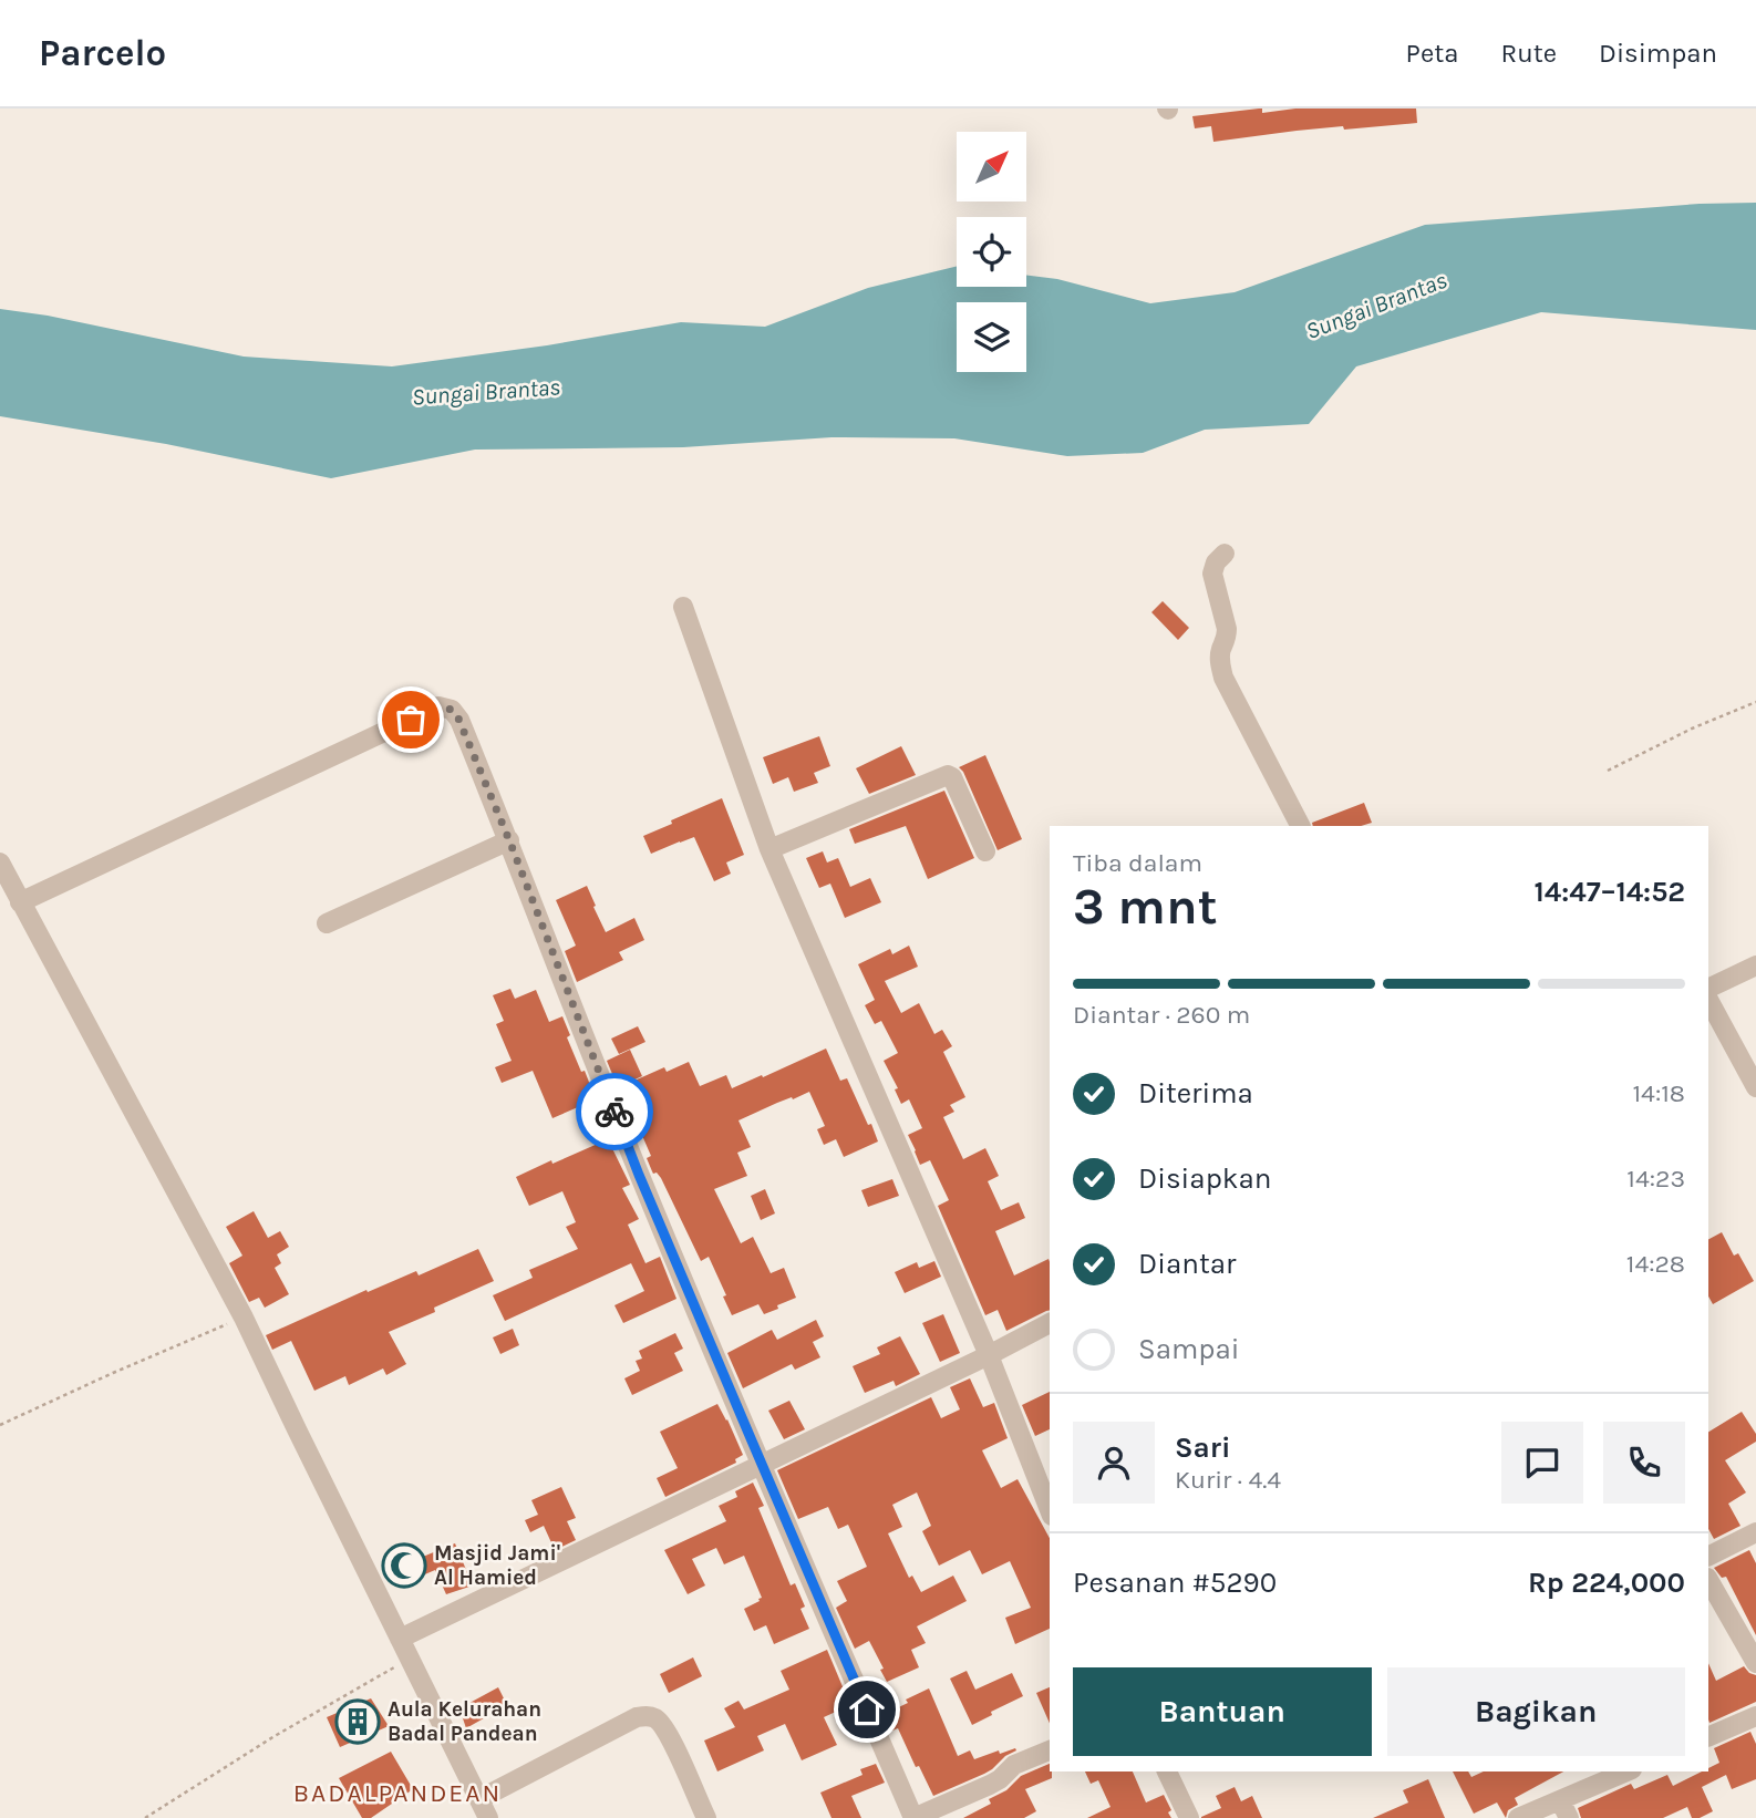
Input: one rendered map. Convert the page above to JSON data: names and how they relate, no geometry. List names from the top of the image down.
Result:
{
  "districts": ["BADALPANDEAN"],
  "water": ["Sungai Brantas"],
  "places": {
    "mosque": ["Masjid Jami' Al Hamied"],
    "building": ["Aula Kelurahan Badal Pandean"]
  },
  "north": "top right",
  "page": {
    "header": "Parcelo",
    "nav": ["Peta", "Rute", "Disimpan"],
    "heading": ["3 mnt", "Tiba dalam", "14:47–14:52"],
    "panel": [
      "Sari",
      "Kurir · 4.4",
      "Pesanan #5290",
      "Rp 224,000"
    ],
    "bar": "Diantar · 260 m",
    "list": [
      ["Diterima", "14:18"],
      ["Disiapkan", "14:23"],
      ["Diantar", "14:28"],
      "Sampai"
    ],
    "buttons": ["Bantuan", "Bagikan"]
  }
}
